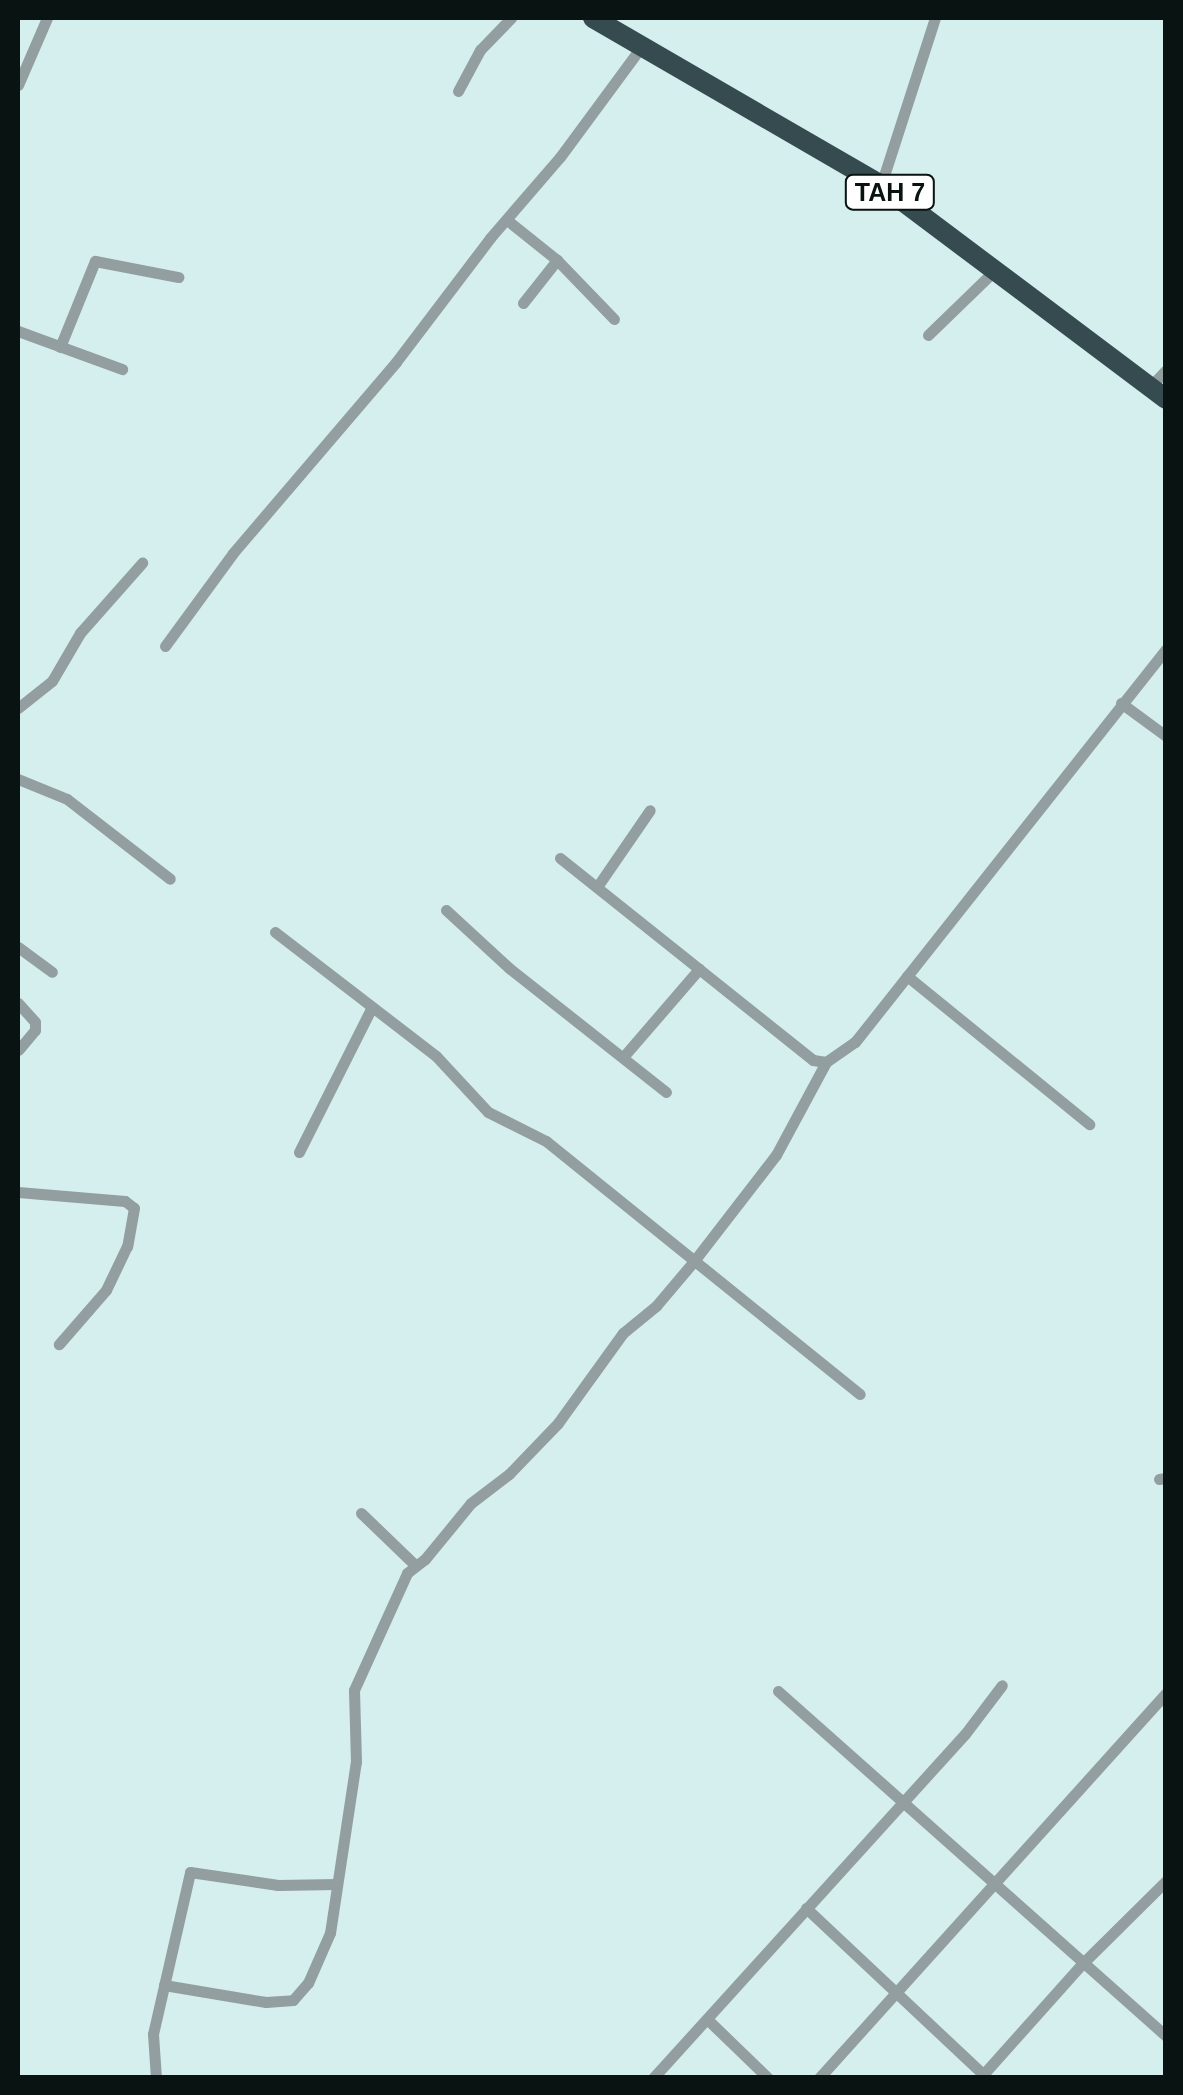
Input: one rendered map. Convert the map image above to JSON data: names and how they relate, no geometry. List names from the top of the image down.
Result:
{
  "streets": {
    "highway": ["TAH 7"]
  }
}
